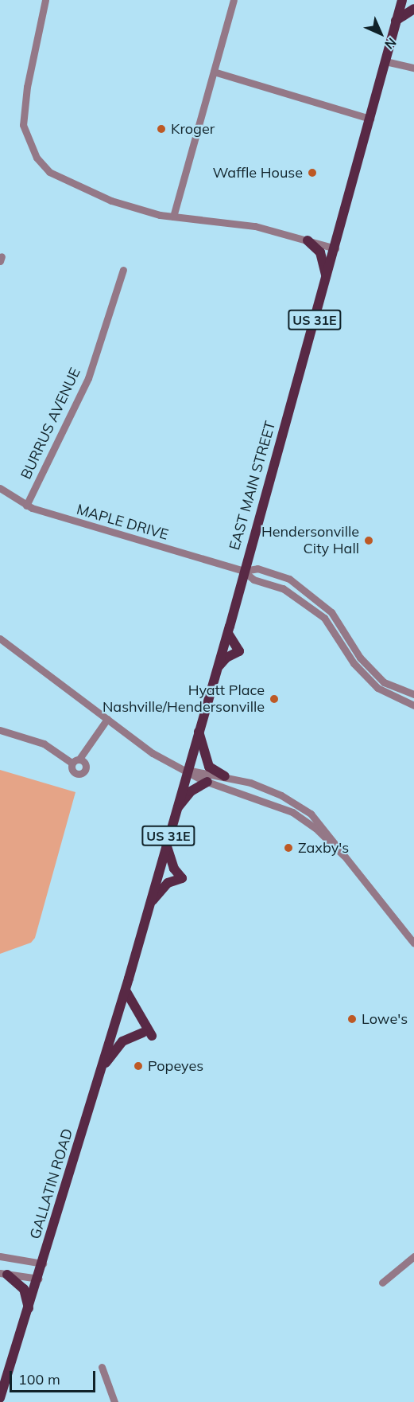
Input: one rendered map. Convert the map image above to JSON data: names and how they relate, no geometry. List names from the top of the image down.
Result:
{
  "streets": {
    "main road": ["US 31E", "EAST MAIN STREET", "GALLATIN ROAD"],
    "street": ["BURRUS AVENUE", "MAPLE DRIVE"]
  },
  "crossings": [
    ["BURRUS AVENUE", "MAPLE DRIVE"],
    ["EAST MAIN STREET", "MAPLE DRIVE"],
    ["EAST MAIN STREET", "GALLATIN ROAD"]
  ],
  "places": [
    "Kroger",
    "Waffle House",
    "Hendersonville City Hall",
    "Hyatt Place Nashville/Hendersonville",
    "Zaxby's",
    "Lowe's",
    "Popeyes"
  ],
  "scale_bar": "100 m",
  "north": "bottom right"
}
